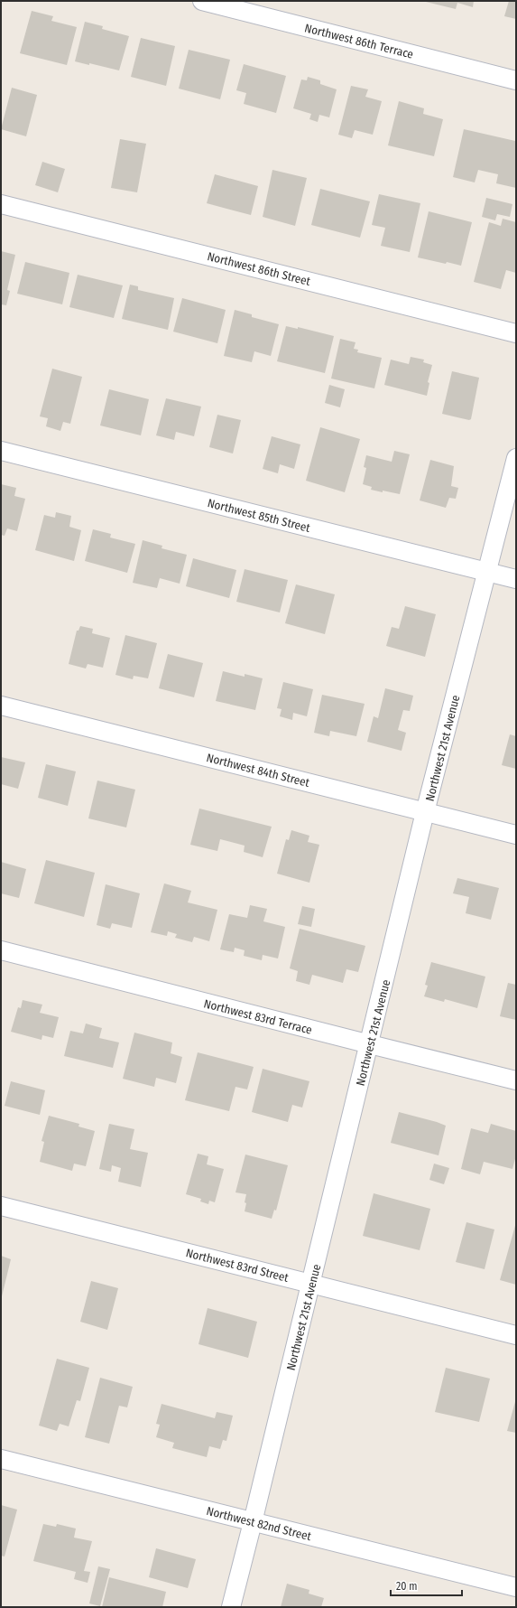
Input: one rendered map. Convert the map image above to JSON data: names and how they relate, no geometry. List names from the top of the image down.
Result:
{
  "streets": {
    "street": [
      "Northwest 86th Terrace",
      "Northwest 86th Street",
      "Northwest 85th Street",
      "Northwest 21st Avenue",
      "Northwest 84th Street",
      "Northwest 83rd Terrace",
      "Northwest 83rd Street",
      "Northwest 82nd Street"
    ]
  },
  "crossings": [
    ["Northwest 85th Street", "Northwest 21st Avenue"],
    ["Northwest 21st Avenue", "Northwest 84th Street"],
    ["Northwest 21st Avenue", "Northwest 83rd Terrace"],
    ["Northwest 21st Avenue", "Northwest 83rd Street"],
    ["Northwest 21st Avenue", "Northwest 82nd Street"]
  ],
  "scale_bar": "20 m"
}
